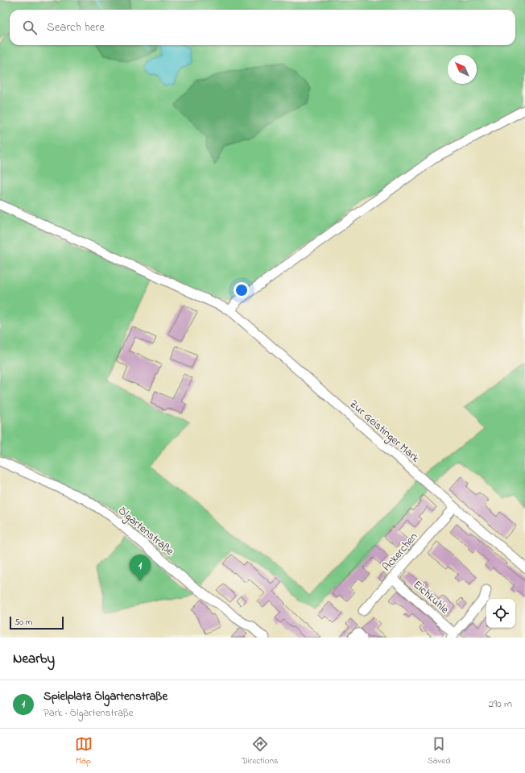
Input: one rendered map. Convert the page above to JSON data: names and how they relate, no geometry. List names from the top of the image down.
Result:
{
  "streets": {
    "street": [
      "Zur Geistinger Mark",
      "Ölgartenstraße",
      "Ackerchen",
      "Eichkuhle"
    ]
  },
  "crossings": [
    ["Zur Geistinger Mark", "Ackerchen"],
    ["Ackerchen", "Eichkuhle"]
  ],
  "scale_bar": "50 m",
  "north": "top left",
  "page": {
    "search": "Search here",
    "pins": "1",
    "scale": "50 m",
    "heading": "Nearby",
    "list": [
      {
        "mark": "1",
        "name": "Spielplatz Ölgartenstraße",
        "note": "Park · Ölgartenstraße",
        "value": "290 m"
      }
    ],
    "nav": ["Map", "Directions", "Saved"]
  }
}
